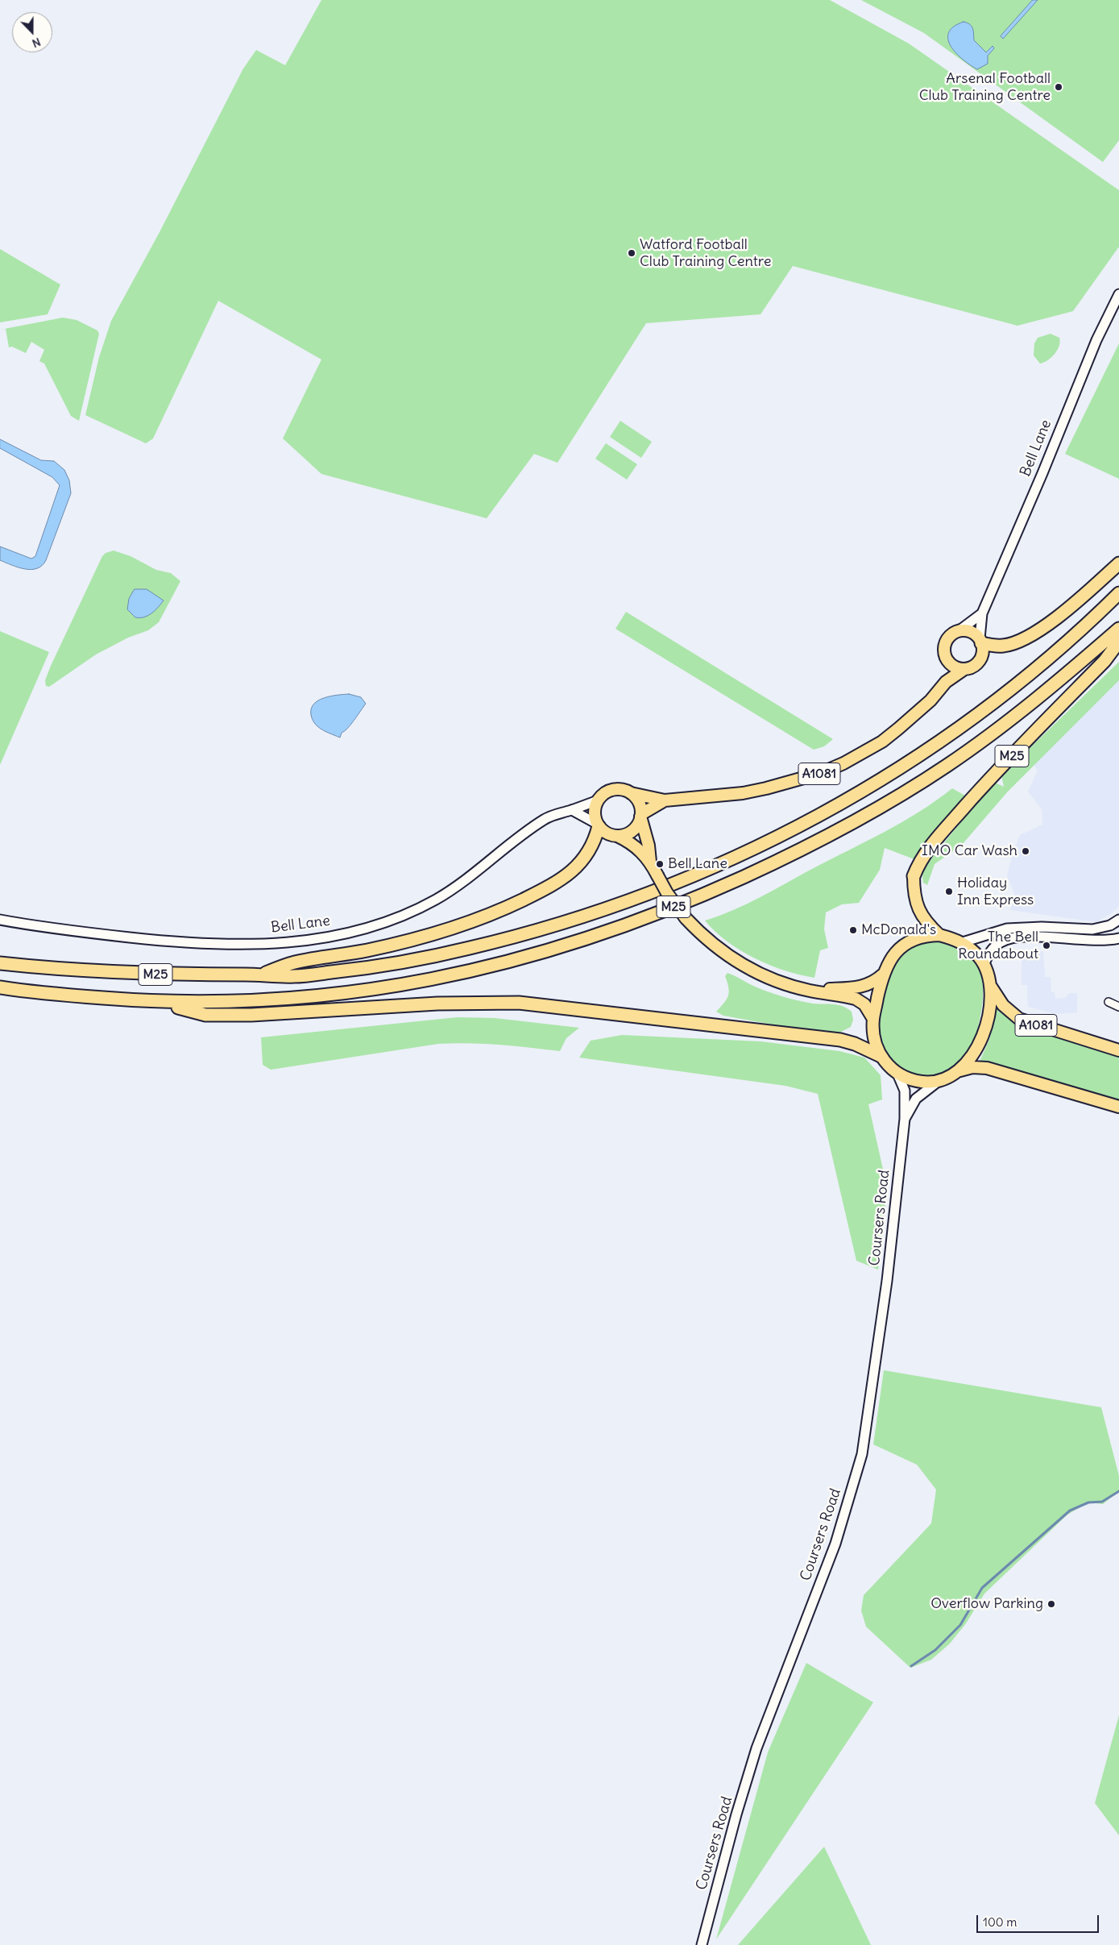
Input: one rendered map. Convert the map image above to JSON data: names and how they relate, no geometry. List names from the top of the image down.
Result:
{
  "streets": {
    "highway": ["M25"],
    "main road": ["A1081"],
    "street": ["Bell Lane", "Coursers Road"]
  },
  "crossings": [
    ["Bell Lane", "M25"],
    ["Bell Lane", "A1081"],
    ["M25", "A1081"],
    ["M25", "Coursers Road"],
    ["A1081", "Coursers Road"]
  ],
  "places": [
    "Arsenal Football Club Training Centre",
    "Watford Football Club Training Centre",
    "IMO Car Wash",
    "Bell Lane",
    "Holiday Inn Express",
    "McDonald's",
    "The Bell Roundabout",
    "Overflow Parking"
  ],
  "scale_bar": "100 m",
  "north": "bottom"
}
